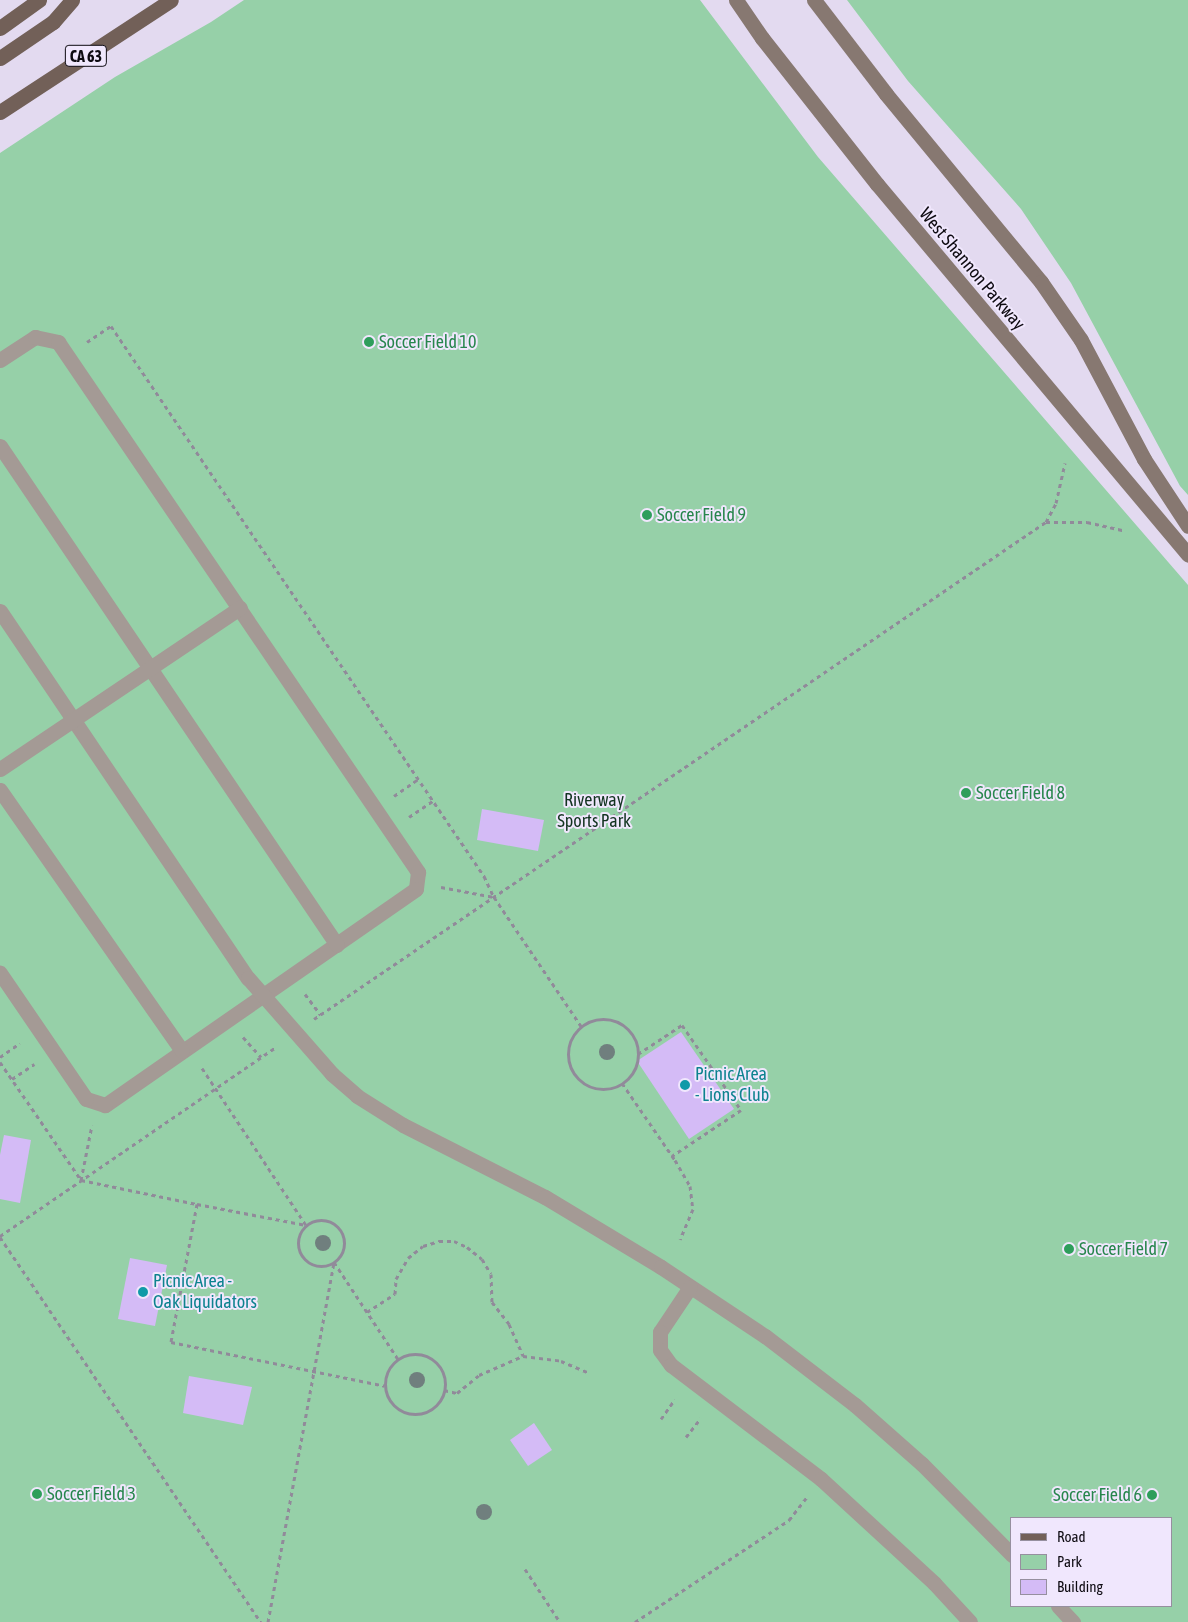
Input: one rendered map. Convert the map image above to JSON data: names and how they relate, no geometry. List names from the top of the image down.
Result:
{
  "streets": {
    "main road": ["CA 63"],
    "street": ["West Shannon Parkway"]
  },
  "parks": ["Riverway Sports Park"],
  "places": [
    "Soccer Field 10",
    "Soccer Field 9",
    "Soccer Field 8",
    "Picnic Area - Lions Club",
    "Soccer Field 7",
    "Picnic Area - Oak Liquidators",
    "Soccer Field 3",
    "Soccer Field 6"
  ],
  "legend": ["Road", "Park", "Building"]
}
